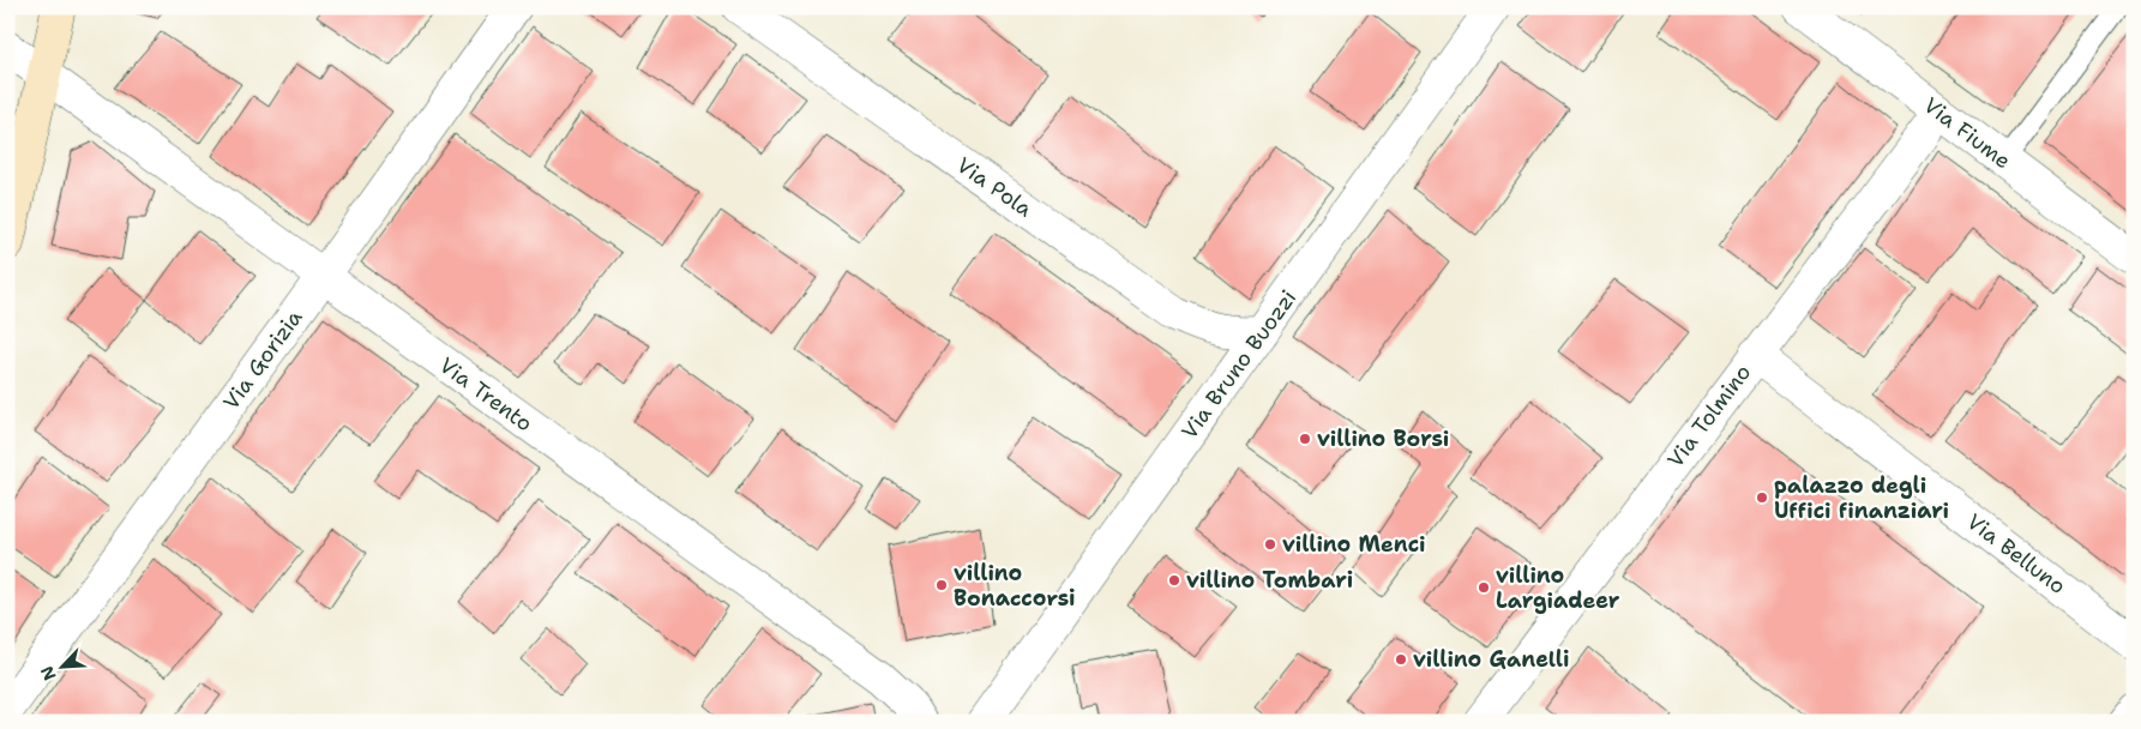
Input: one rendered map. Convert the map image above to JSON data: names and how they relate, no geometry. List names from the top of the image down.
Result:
{
  "streets": {
    "street": [
      "Via Fiume",
      "Via Pola",
      "Via Gorizia",
      "Via Bruno Buozzi",
      "Via Trento",
      "Via Tolmino",
      "Via Belluno"
    ]
  },
  "crossings": [
    ["Via Fiume", "Via Tolmino"],
    ["Via Pola", "Via Bruno Buozzi"],
    ["Via Gorizia", "Via Trento"],
    ["Via Tolmino", "Via Belluno"]
  ],
  "places": [
    "villino Borsi",
    "palazzo degli Uffici finanziari",
    "villino Menci",
    "villino Tombari",
    "villino Bonaccorsi",
    "villino Largiadeer",
    "villino Ganelli"
  ],
  "north": "bottom left"
}
